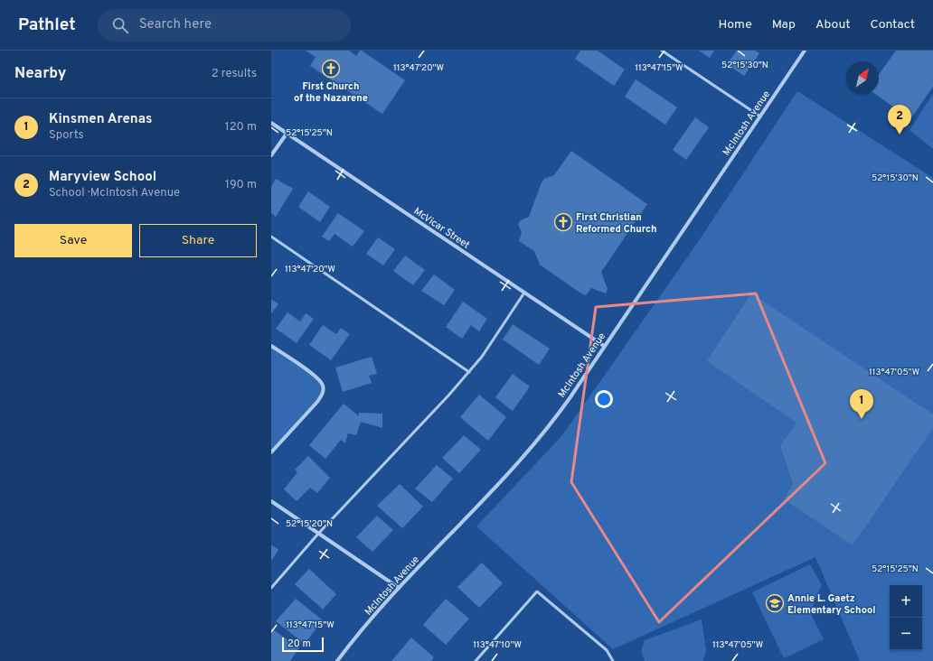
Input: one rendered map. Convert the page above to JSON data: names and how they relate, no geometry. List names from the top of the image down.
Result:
{
  "streets": {
    "street": ["McIntosh Avenue", "McVicar Street"]
  },
  "crossings": [
    ["McIntosh Avenue", "McVicar Street"]
  ],
  "places": {
    "church": ["First Church of the Nazarene", "First Christian Reformed Church"],
    "school or university": ["Annie L. Gaetz Elementary School"]
  },
  "scale_bar": "20 m",
  "north": "top right",
  "page": {
    "header": "Pathlet",
    "search": "Search here",
    "nav": [
      "Home",
      "Map",
      "About",
      "Contact"
    ],
    "heading": ["Nearby", "2 results"],
    "list": [
      {
        "mark": "1",
        "name": "Kinsmen Arenas",
        "note": "Sports",
        "value": "120 m"
      },
      {
        "mark": "2",
        "name": "Maryview School",
        "note": "School · McIntosh Avenue",
        "value": "190 m"
      }
    ],
    "pins": ["2", "1"],
    "buttons": ["Save", "Share"],
    "map_buttons": ["+", "−"],
    "scale": "20 m"
  },
  "coordinates": [
    "52°15'30\"N",
    "113°47'15\"W",
    "113°47'20\"W",
    "52°15'25\"N",
    "113°47'05\"W",
    "52°15'20\"N",
    "113°47'10\"W"
  ]
}
